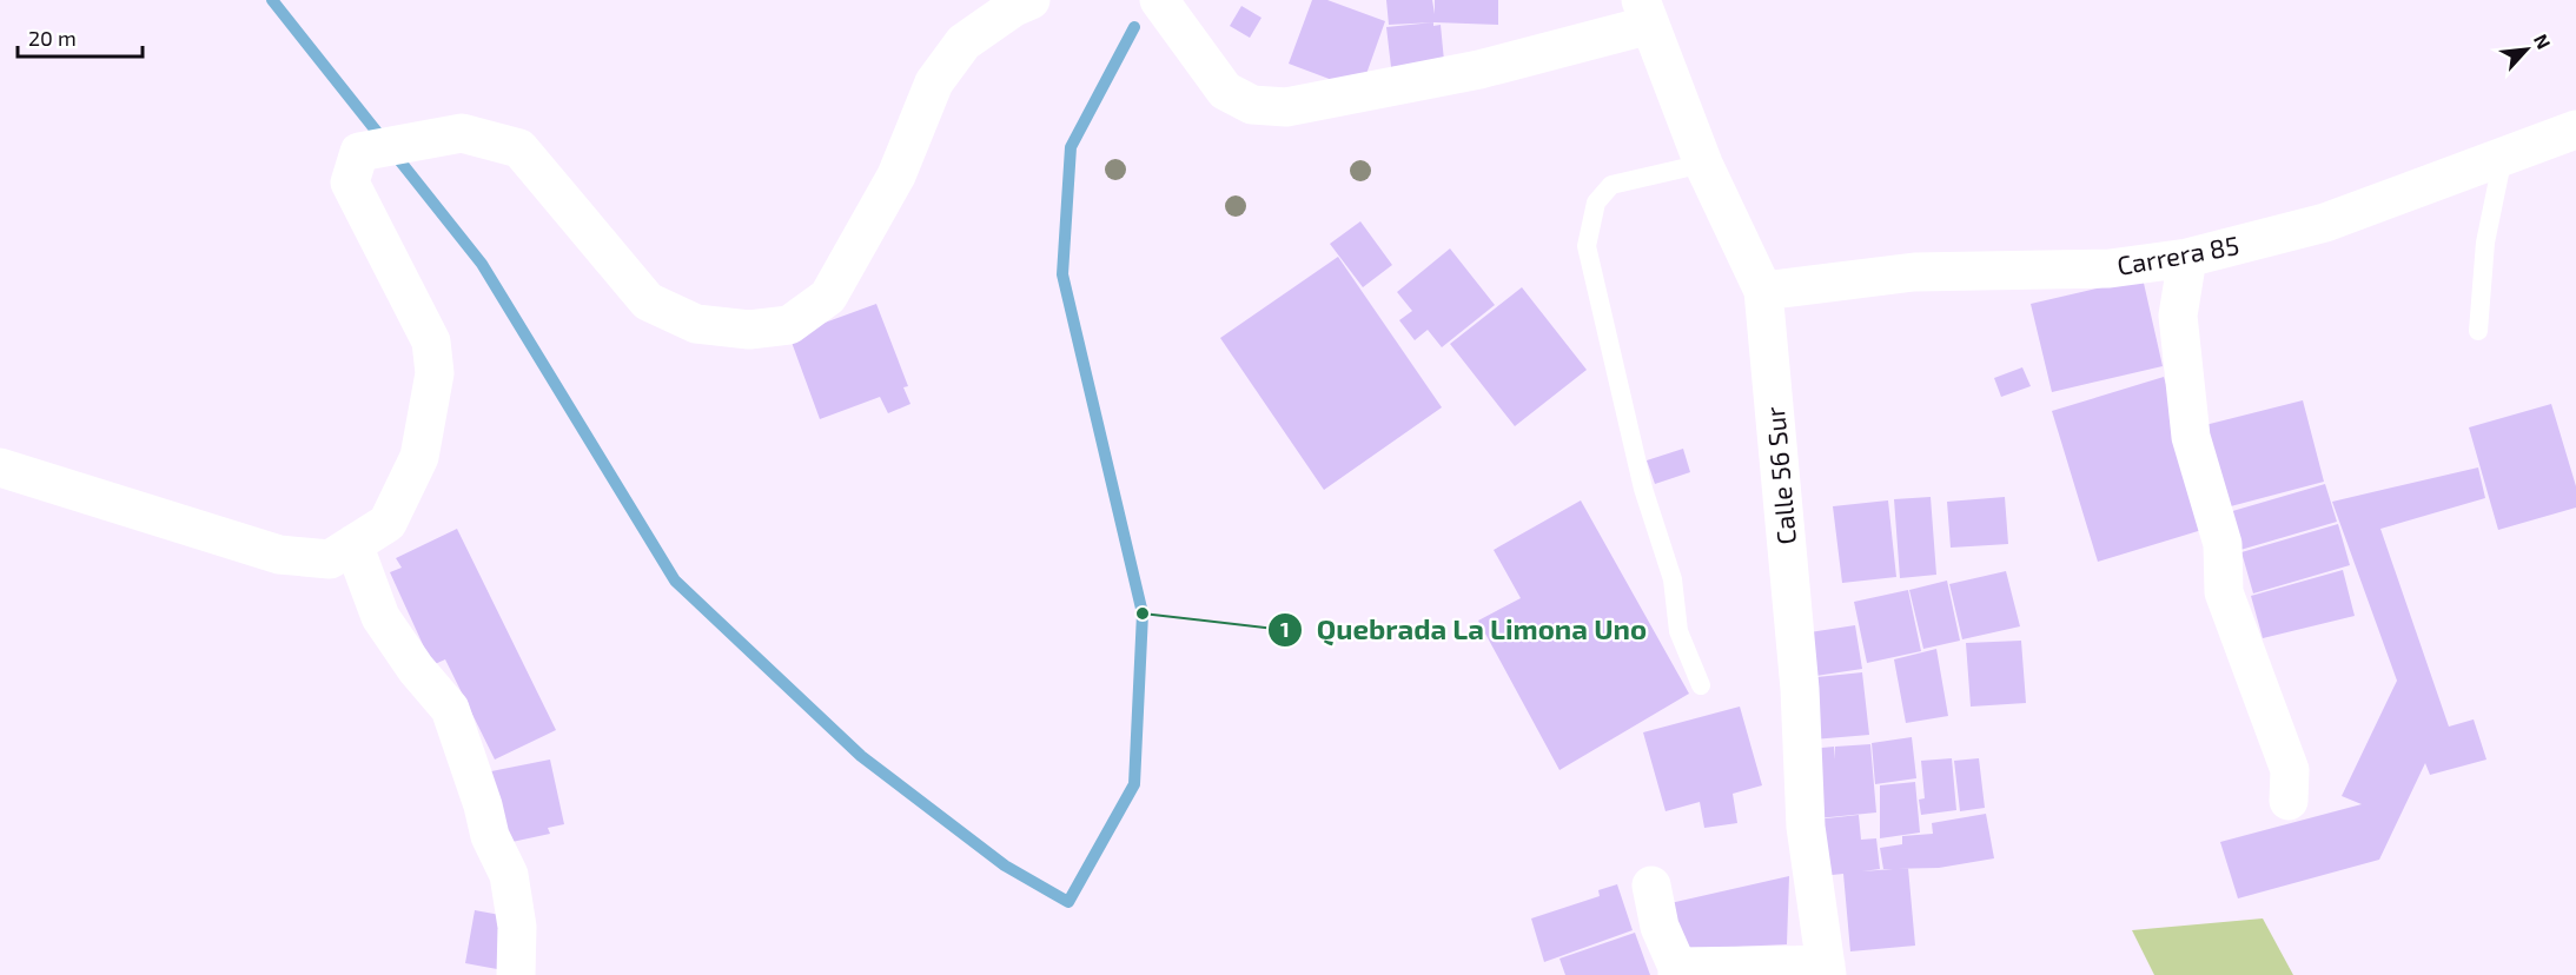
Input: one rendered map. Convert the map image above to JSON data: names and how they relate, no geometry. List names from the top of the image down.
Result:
{
  "streets": {
    "street": ["Carrera 85", "Calle 56 Sur"]
  },
  "crossings": [
    ["Carrera 85", "Calle 56 Sur"]
  ],
  "places": ["Quebrada La Limona Uno"],
  "scale_bar": "20 m",
  "north": "top right"
}
